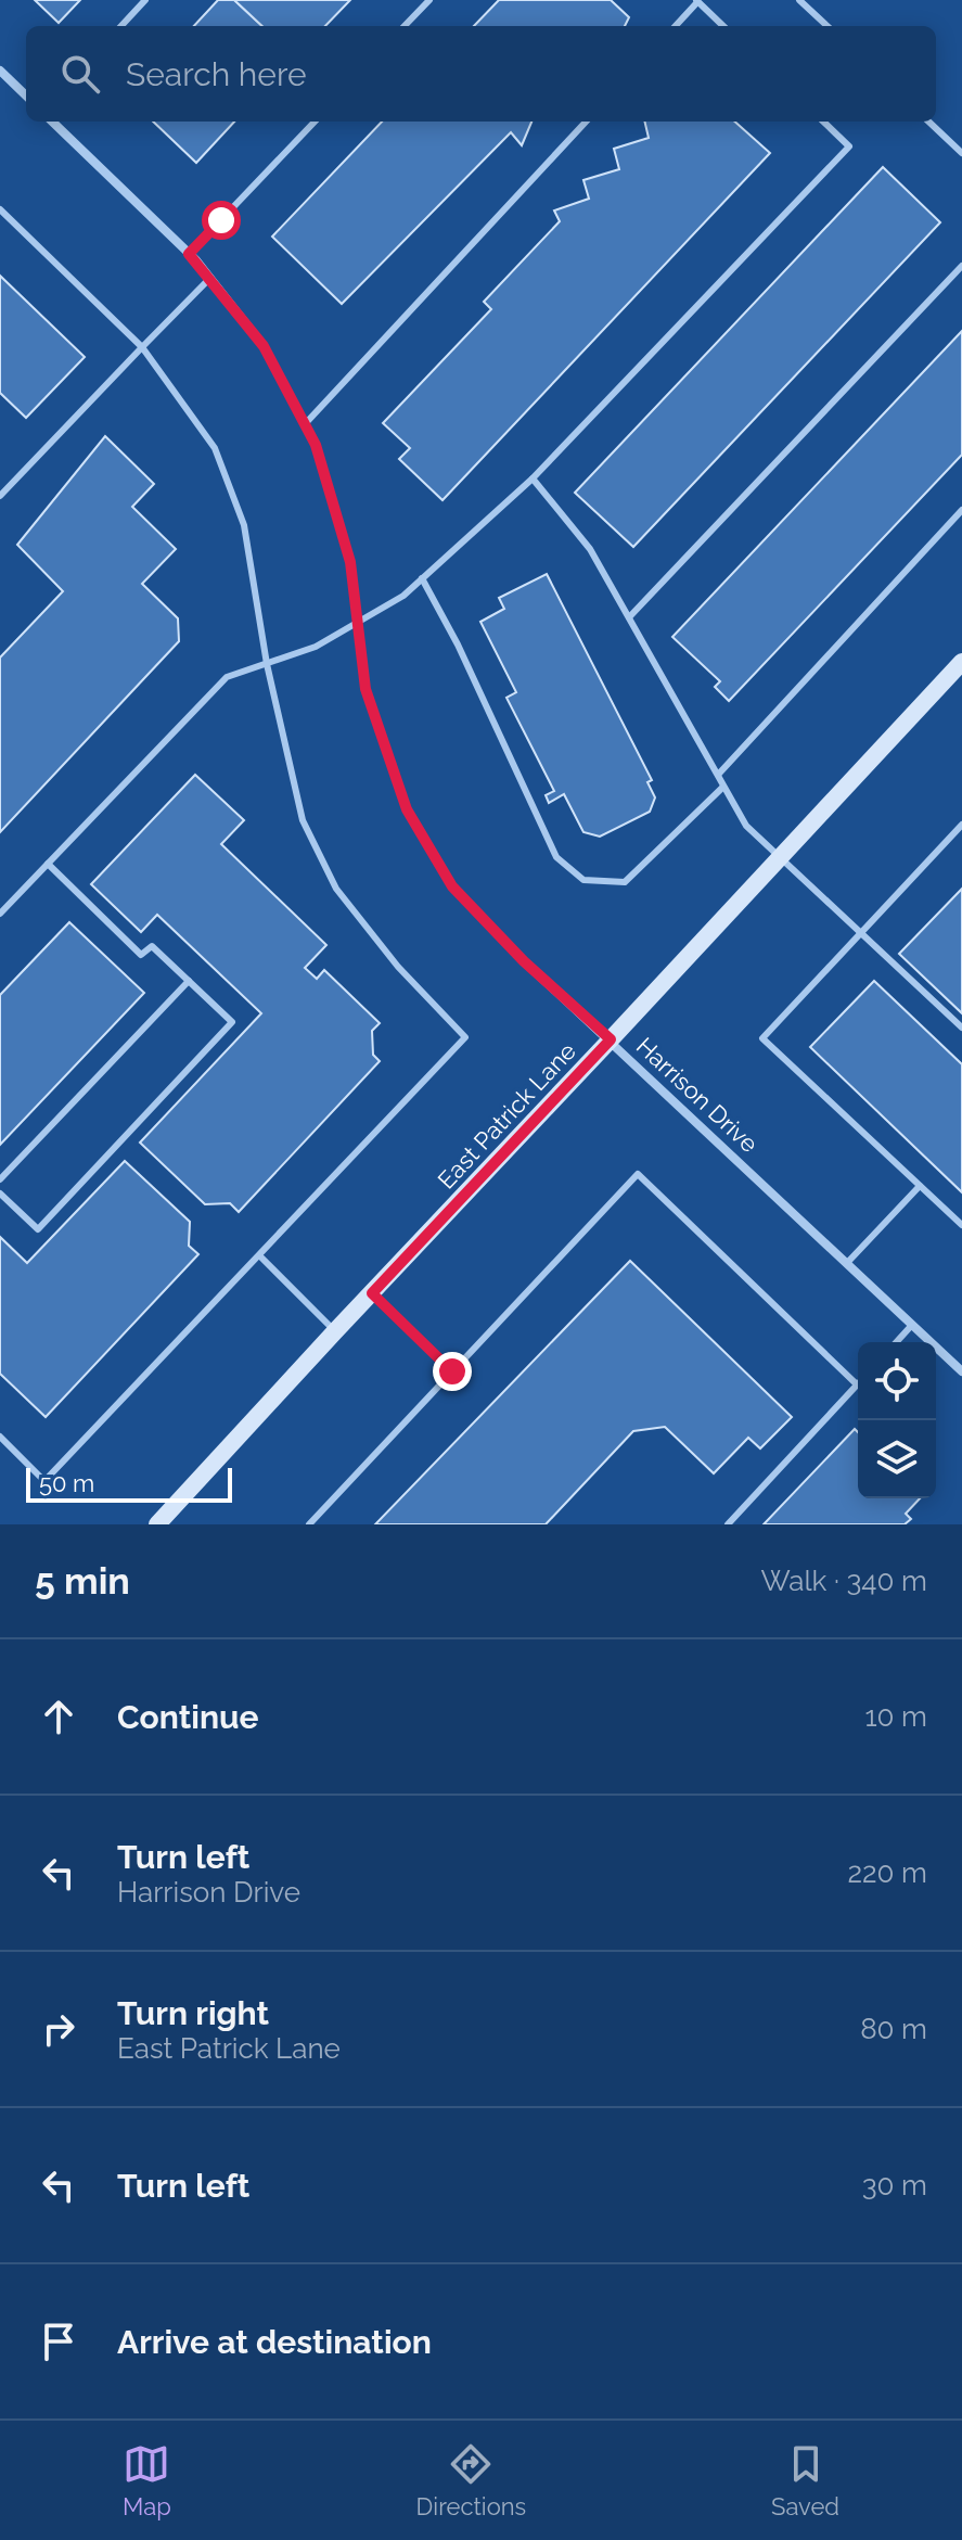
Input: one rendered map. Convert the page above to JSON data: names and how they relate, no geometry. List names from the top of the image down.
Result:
{
  "streets": {
    "main road": ["East Patrick Lane"],
    "street": ["Harrison Drive"]
  },
  "crossings": [
    ["Harrison Drive", "East Patrick Lane"]
  ],
  "scale_bar": "50 m",
  "page": {
    "search": "Search here",
    "scale": "50 m",
    "heading": ["5 min", "Walk · 340 m"],
    "list": [
      ["Continue", "10 m"],
      ["Turn left", "Harrison Drive", "220 m"],
      ["Turn right", "East Patrick Lane", "80 m"],
      ["Turn left", "30 m"],
      "Arrive at destination"
    ],
    "nav": ["Map", "Directions", "Saved"]
  }
}
